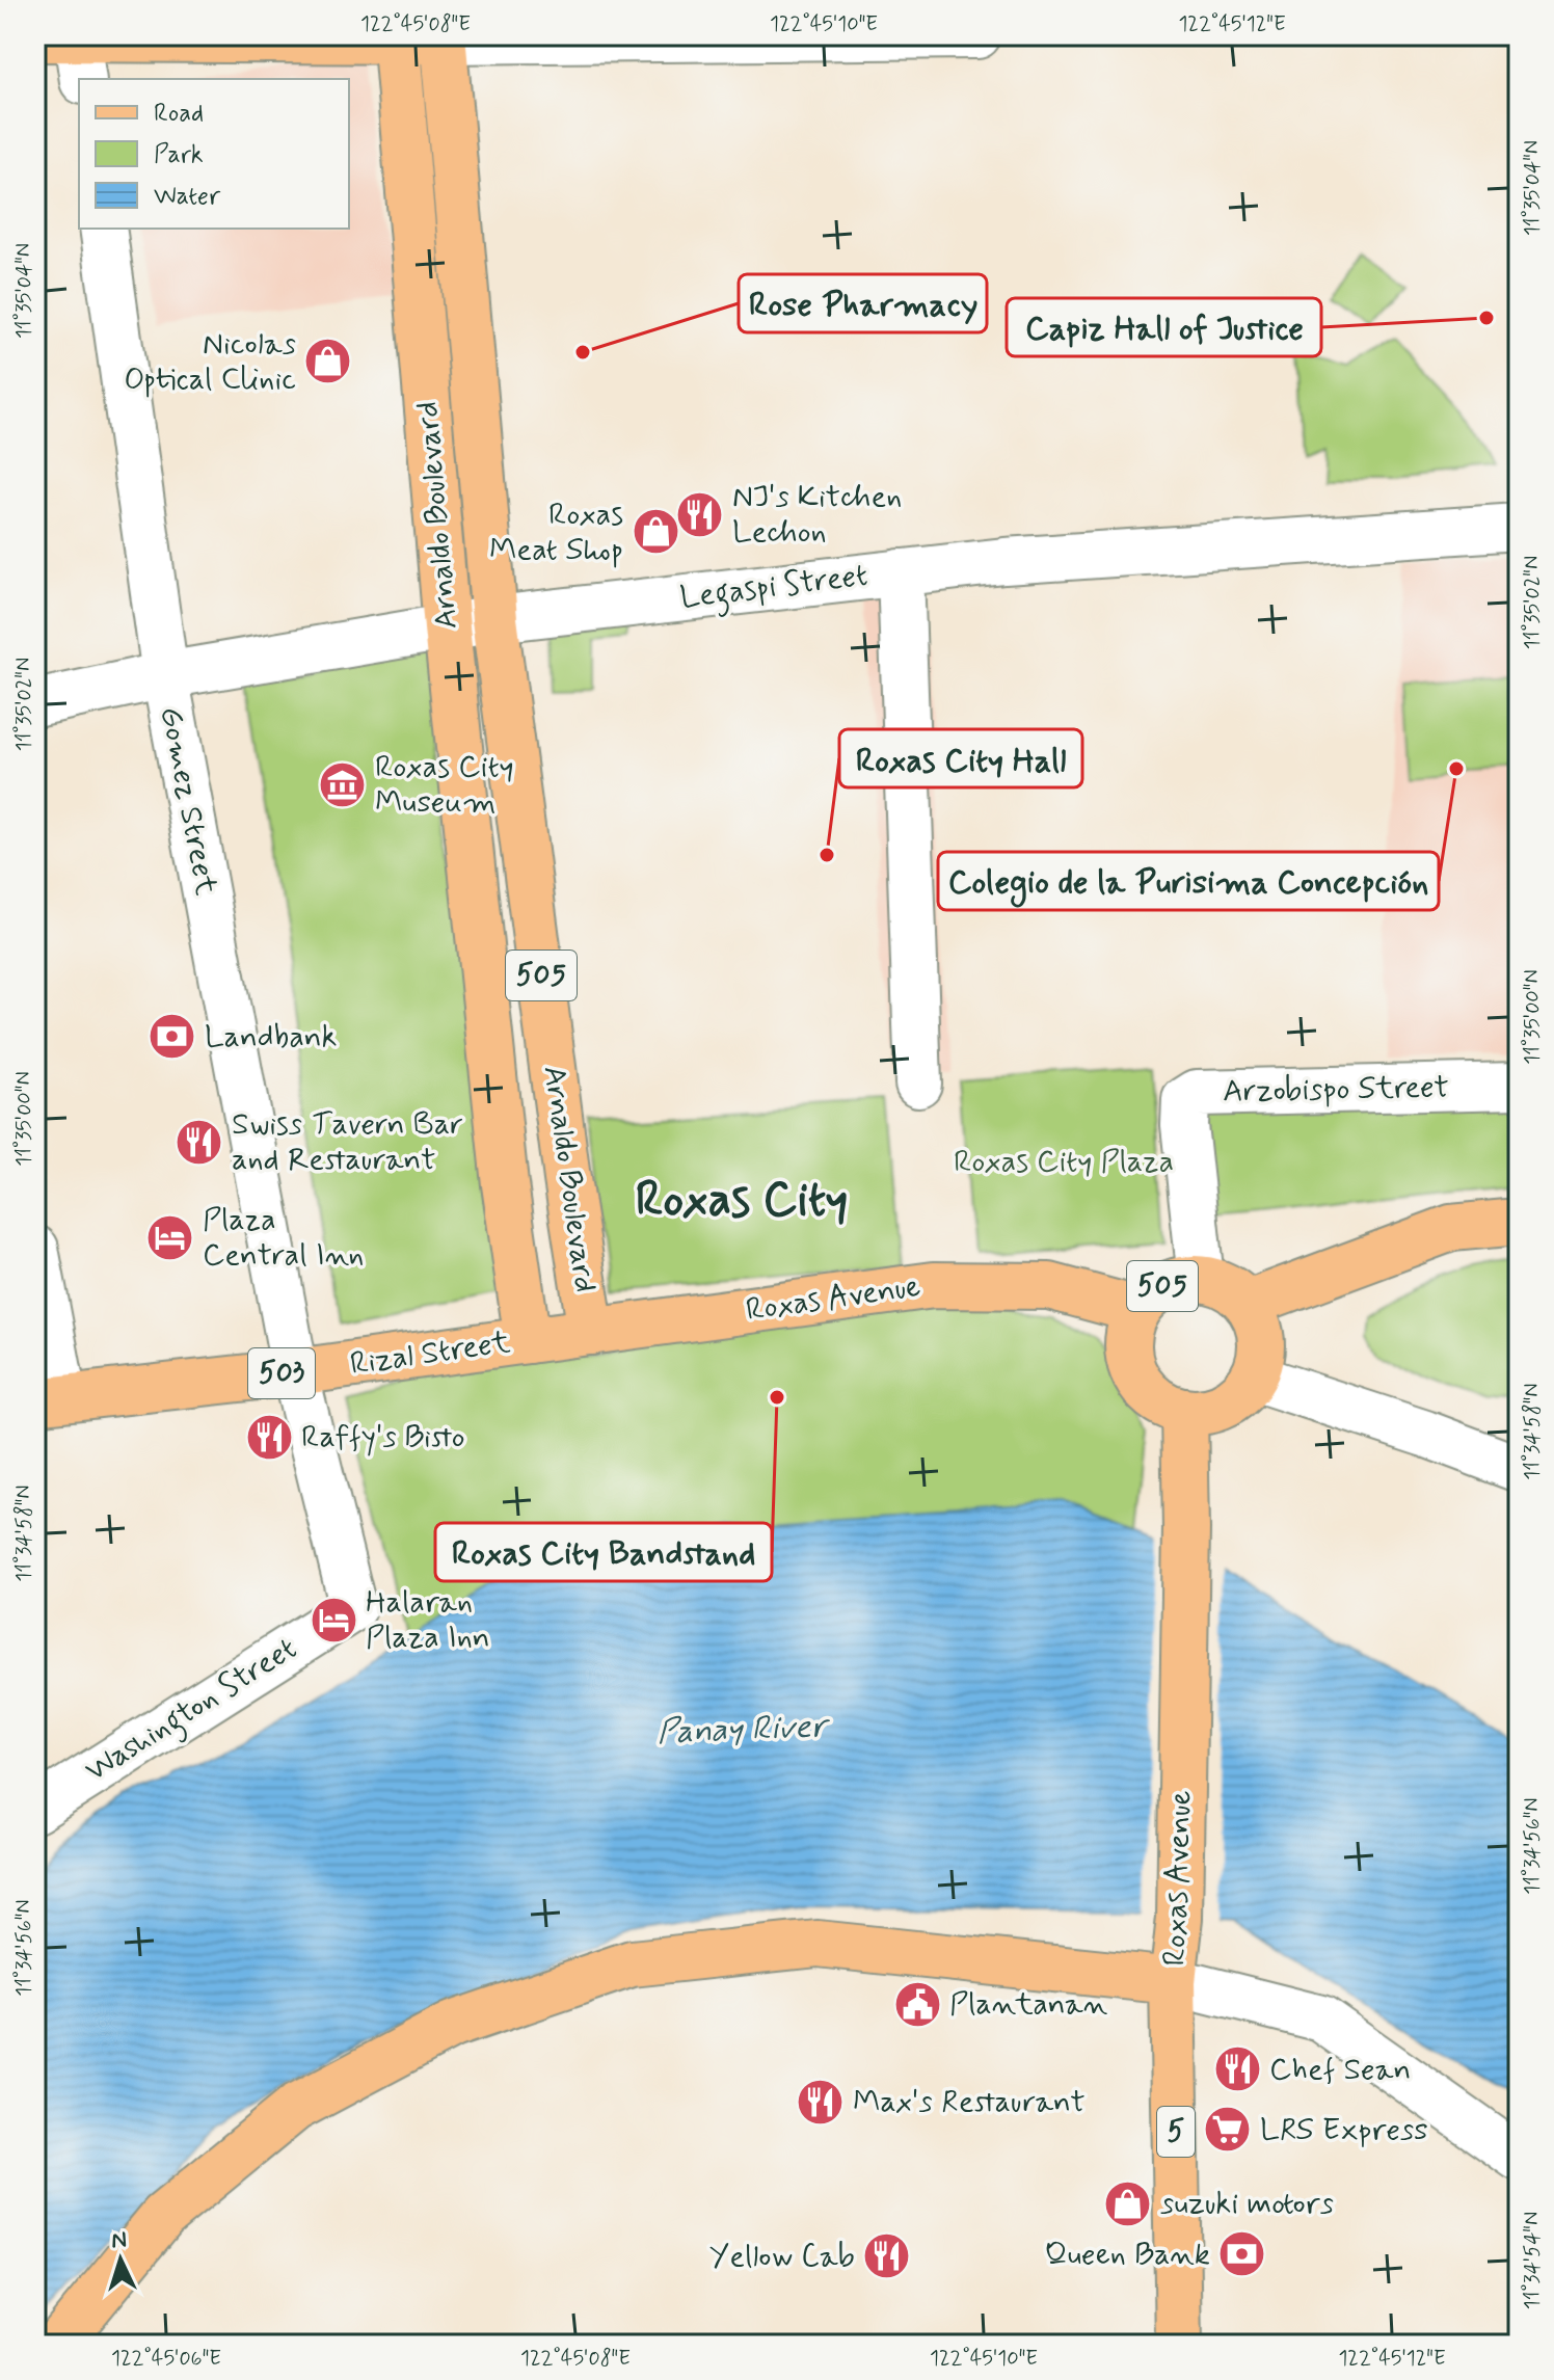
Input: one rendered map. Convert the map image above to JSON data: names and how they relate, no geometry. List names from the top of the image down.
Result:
{
  "streets": {
    "main road": [
      "Arnaldo Boulevard",
      "505",
      "Roxas Avenue",
      "Rizal Street",
      "503",
      "5"
    ],
    "street": [
      "Legaspi Street",
      "Gomez Street",
      "Arzobispo Street",
      "Washington Street"
    ]
  },
  "crossings": [
    ["Arnaldo Boulevard", "Legaspi Street"],
    ["Arnaldo Boulevard", "Roxas Avenue"],
    ["Arnaldo Boulevard", "Rizal Street"],
    ["Legaspi Street", "Gomez Street"],
    ["Gomez Street", "Rizal Street"],
    ["Gomez Street", "Washington Street"],
    ["505", "Arzobispo Street"],
    ["505", "Roxas Avenue"],
    ["Arzobispo Street", "Roxas Avenue"],
    ["Roxas Avenue", "Rizal Street"],
    ["Rizal Street", "Washington Street"]
  ],
  "districts": ["Roxas City"],
  "water": ["Panay River"],
  "parks": ["Roxas City Plaza"],
  "places": {
    "other": [
      "Capiz Hall of Justice",
      "Rose Pharmacy",
      "Colegio de la Purisima Concepción",
      "Roxas City Hall",
      "Roxas City Bandstand"
    ],
    "shop": ["Nicolas Optical Clinic", "Roxas Meat Shop", "suzuki motors"],
    "restaurant": [
      "NJ's Kitchen Lechon",
      "Swiss Tavern Bar and Restaurant",
      "Raffy's Bisto",
      "Chef Sean",
      "Max's Restaurant",
      "Yellow Cab"
    ],
    "museum": ["Roxas City Museum"],
    "bank": ["Landbank", "Queen Bank"],
    "hotel": ["Plaza Central Inn", "Halaran Plaza Inn"],
    "public building": ["Plantanan"],
    "supermarket": ["LRS Express"]
  },
  "legend": ["Road", "Park", "Water"],
  "north": "top",
  "coordinates": [
    "122°45'08\"E",
    "122°45'10\"E",
    "122°45'12\"E",
    "11°35'04\"N",
    "11°35'02\"N",
    "11°35'00\"N",
    "11°34'58\"N",
    "11°34'56\"N",
    "11°34'54\"N",
    "122°45'06\"E"
  ]
}
